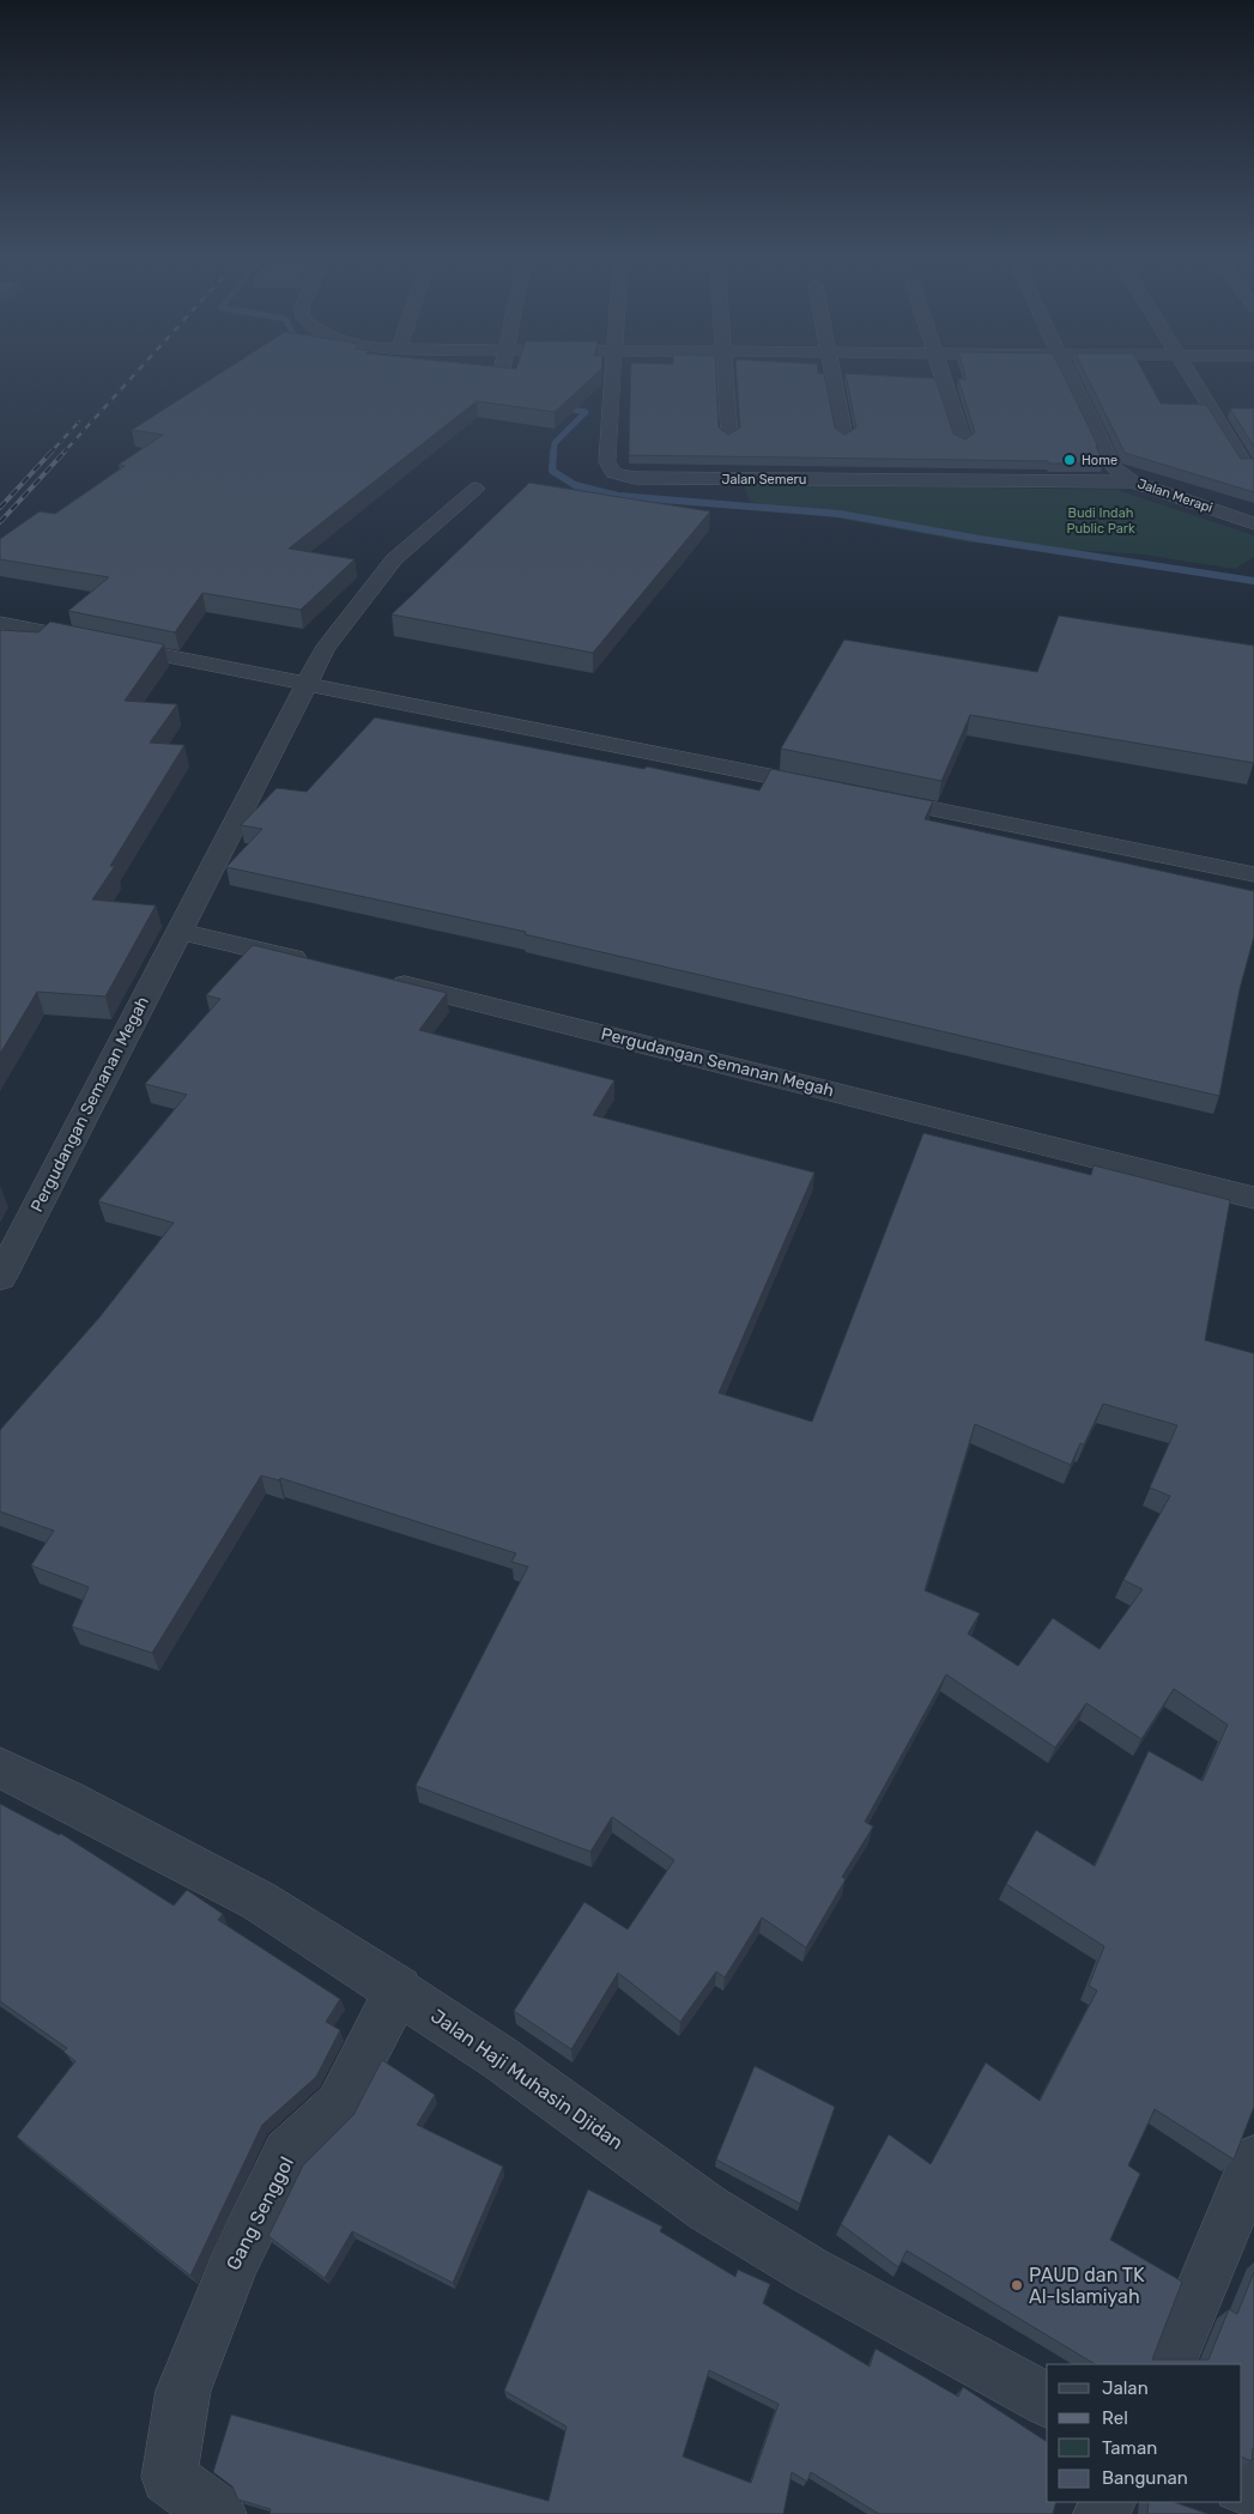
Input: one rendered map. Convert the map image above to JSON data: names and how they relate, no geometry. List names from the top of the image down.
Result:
{
  "streets": {
    "street": [
      "Jalan Semeru",
      "Jalan Merapi",
      "Pergudangan Semanan Megah",
      "Jalan Haji Muhasin Djidan",
      "Gang Senggol"
    ]
  },
  "crossings": [
    ["Jalan Semeru", "Jalan Merapi"],
    ["Jalan Haji Muhasin Djidan", "Gang Senggol"]
  ],
  "parks": ["Budi Indah Public Park"],
  "places": ["Home", "PAUD dan TK Al-Islamiyah"],
  "legend": [
    "Jalan",
    "Rel",
    "Taman",
    "Bangunan"
  ]
}
